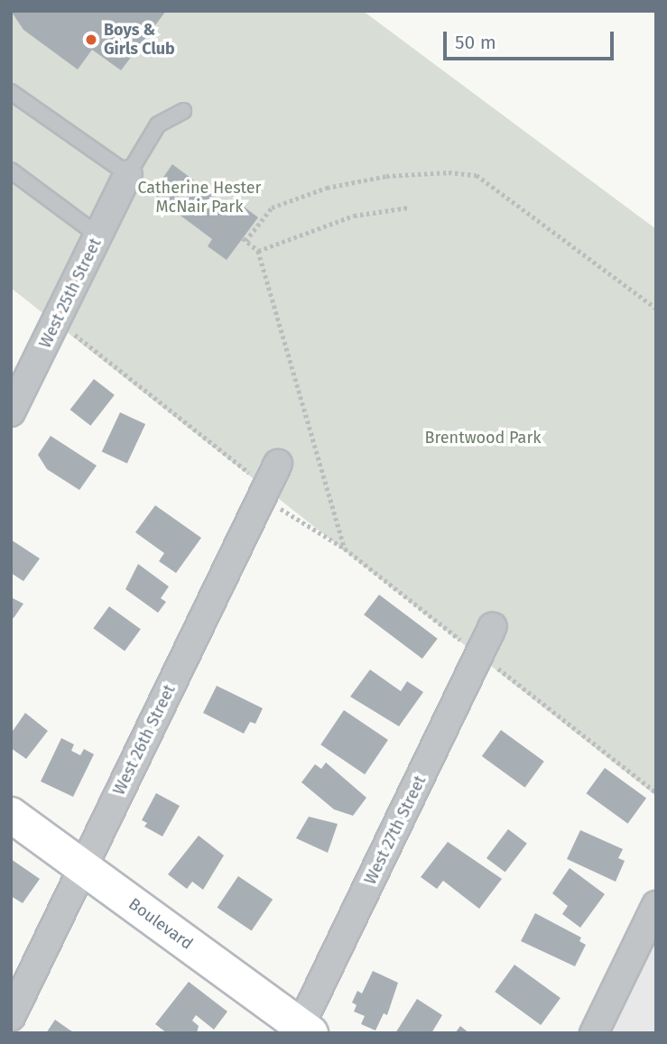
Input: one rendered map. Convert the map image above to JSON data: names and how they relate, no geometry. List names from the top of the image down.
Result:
{
  "streets": {
    "main road": ["Boulevard"],
    "street": ["West 25th Street", "West 26th Street", "West 27th Street"]
  },
  "crossings": [
    ["West 26th Street", "Boulevard"],
    ["West 27th Street", "Boulevard"]
  ],
  "parks": ["Catherine Hester McNair Park", "Brentwood Park"],
  "places": ["Boys & Girls Club"],
  "scale_bar": "50 m"
}
